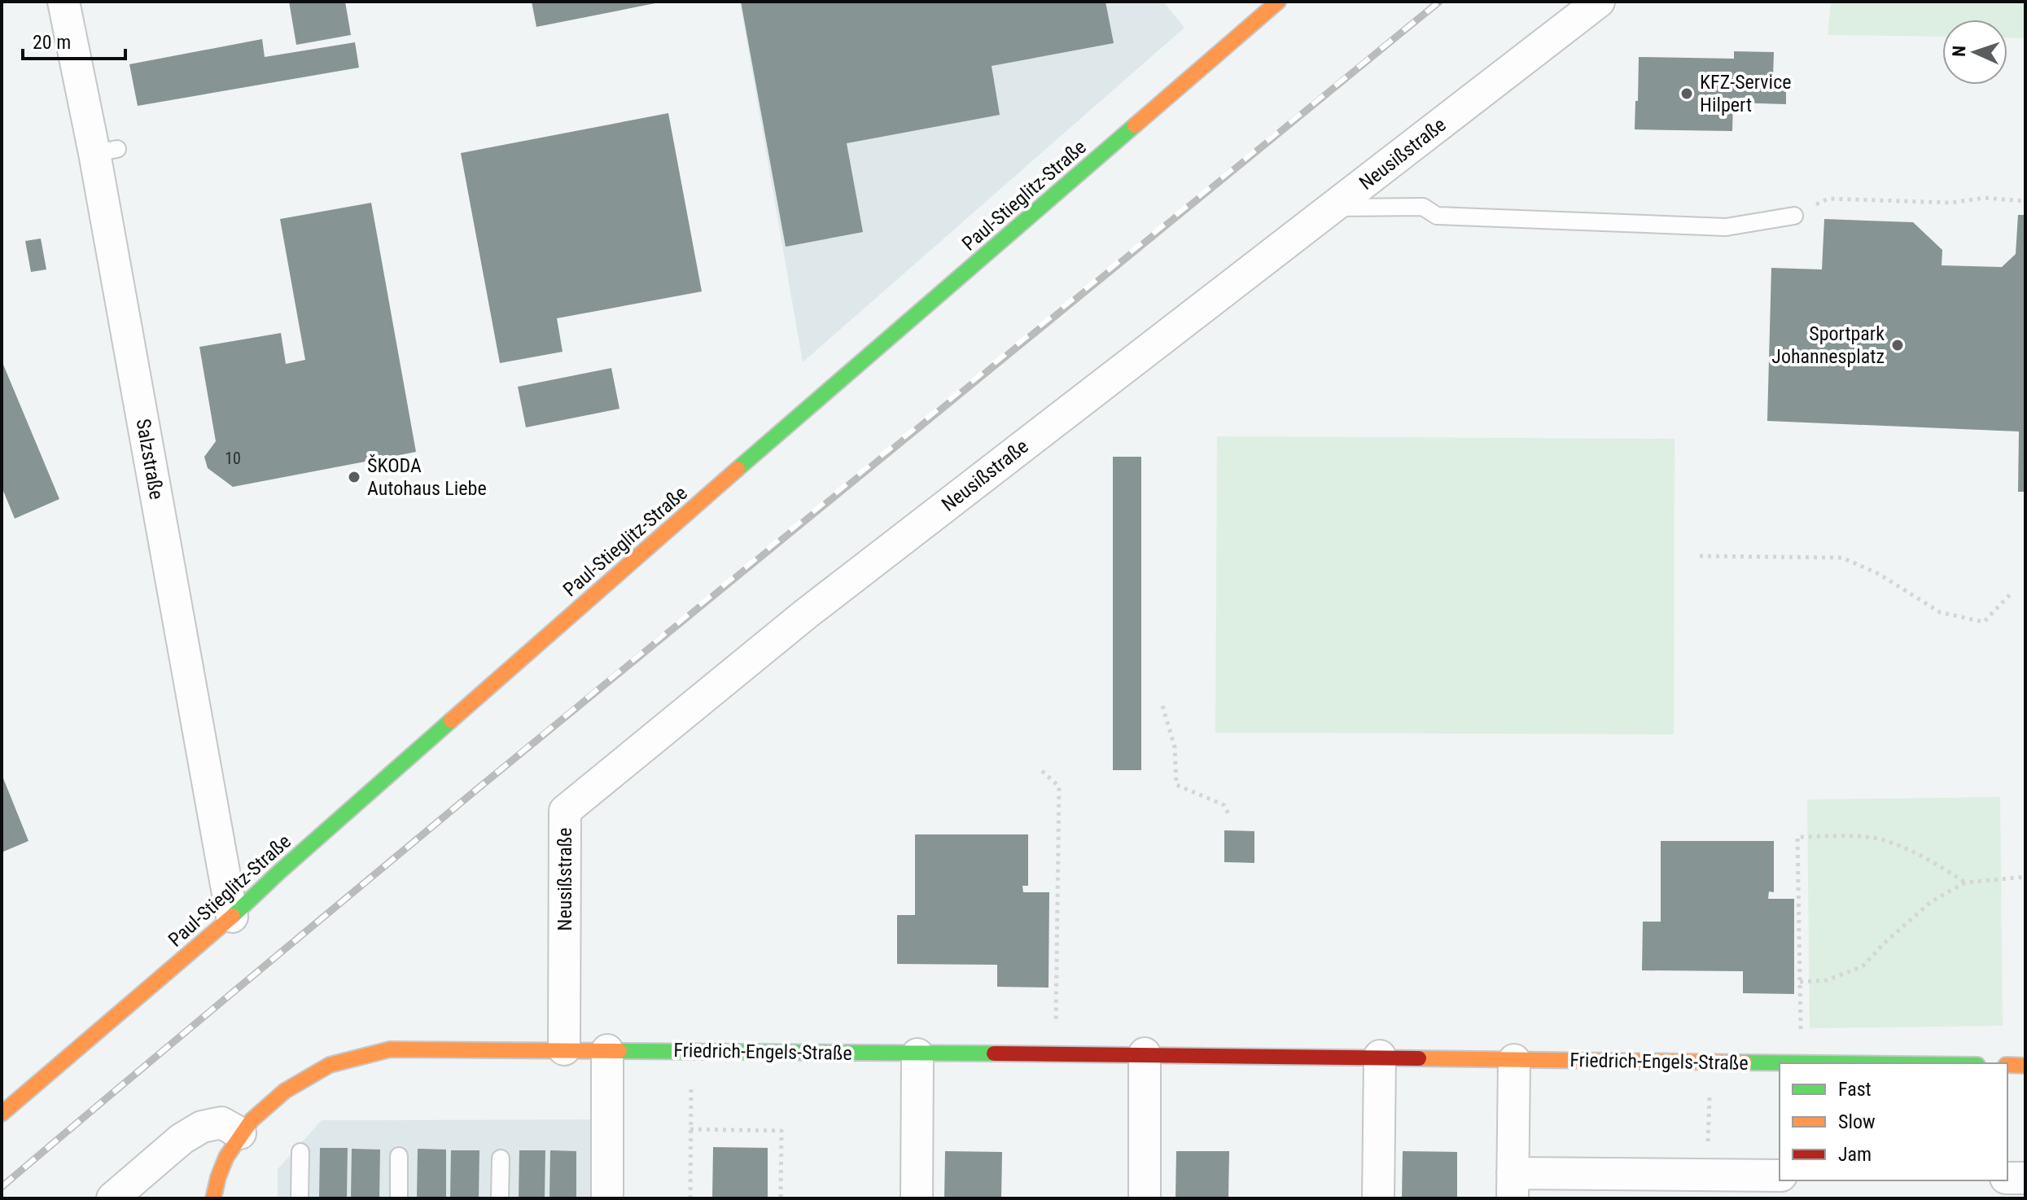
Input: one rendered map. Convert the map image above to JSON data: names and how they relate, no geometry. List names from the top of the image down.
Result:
{
  "streets": {
    "street": [
      "Neusißstraße",
      "Paul-Stieglitz-Straße",
      "Salzstraße",
      "Friedrich-Engels-Straße"
    ]
  },
  "crossings": [
    ["Neusißstraße", "Friedrich-Engels-Straße"],
    ["Paul-Stieglitz-Straße", "Salzstraße"]
  ],
  "places": ["KFZ-Service Hilpert", "Sportpark Johannesplatz", "ŠKODA Autohaus Liebe"],
  "house_numbers": ["10"],
  "legend": ["Fast", "Slow", "Jam"],
  "scale_bar": "20 m",
  "north": "left"
}
